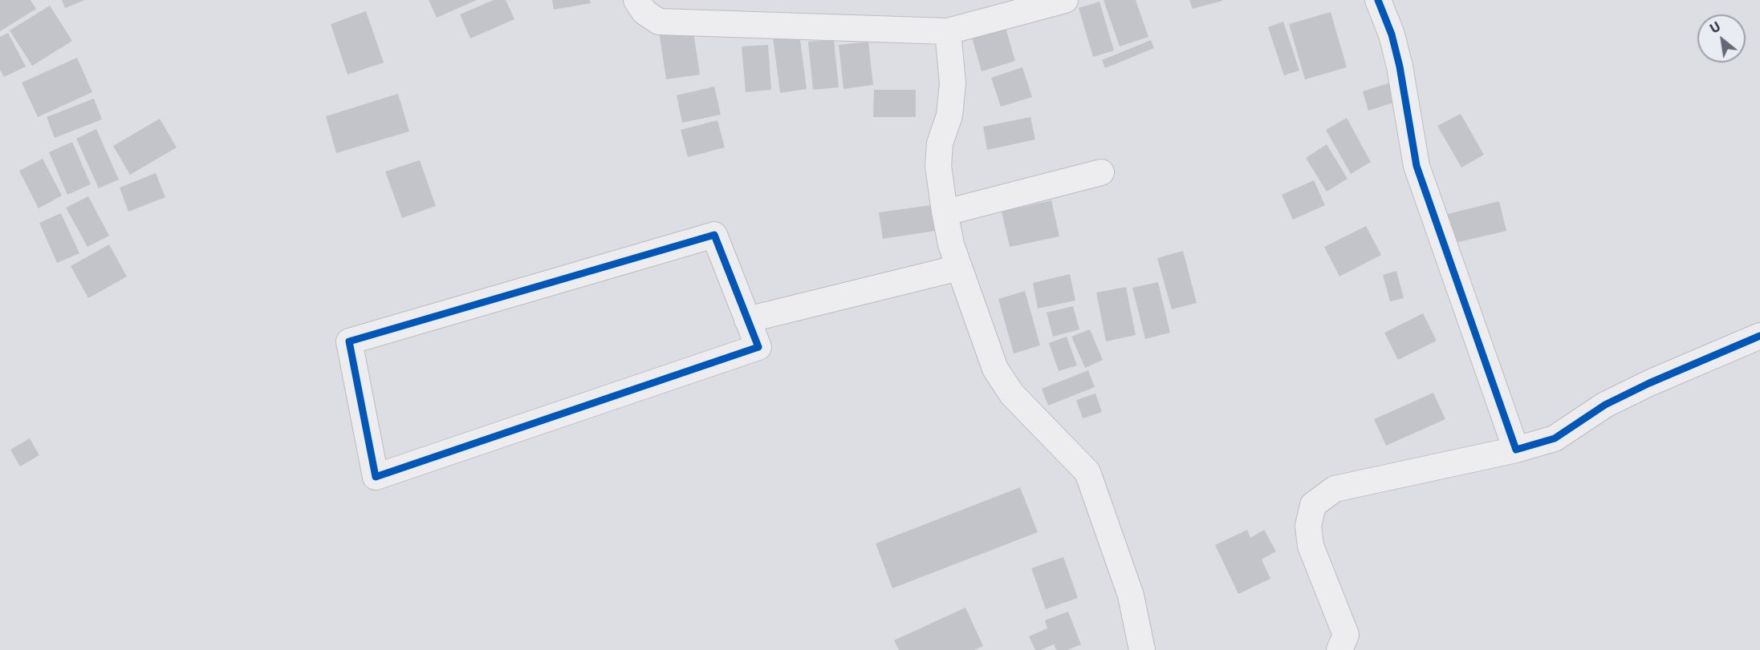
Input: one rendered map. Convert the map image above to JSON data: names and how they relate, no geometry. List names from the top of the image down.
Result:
{
  "north": "top left"
}
